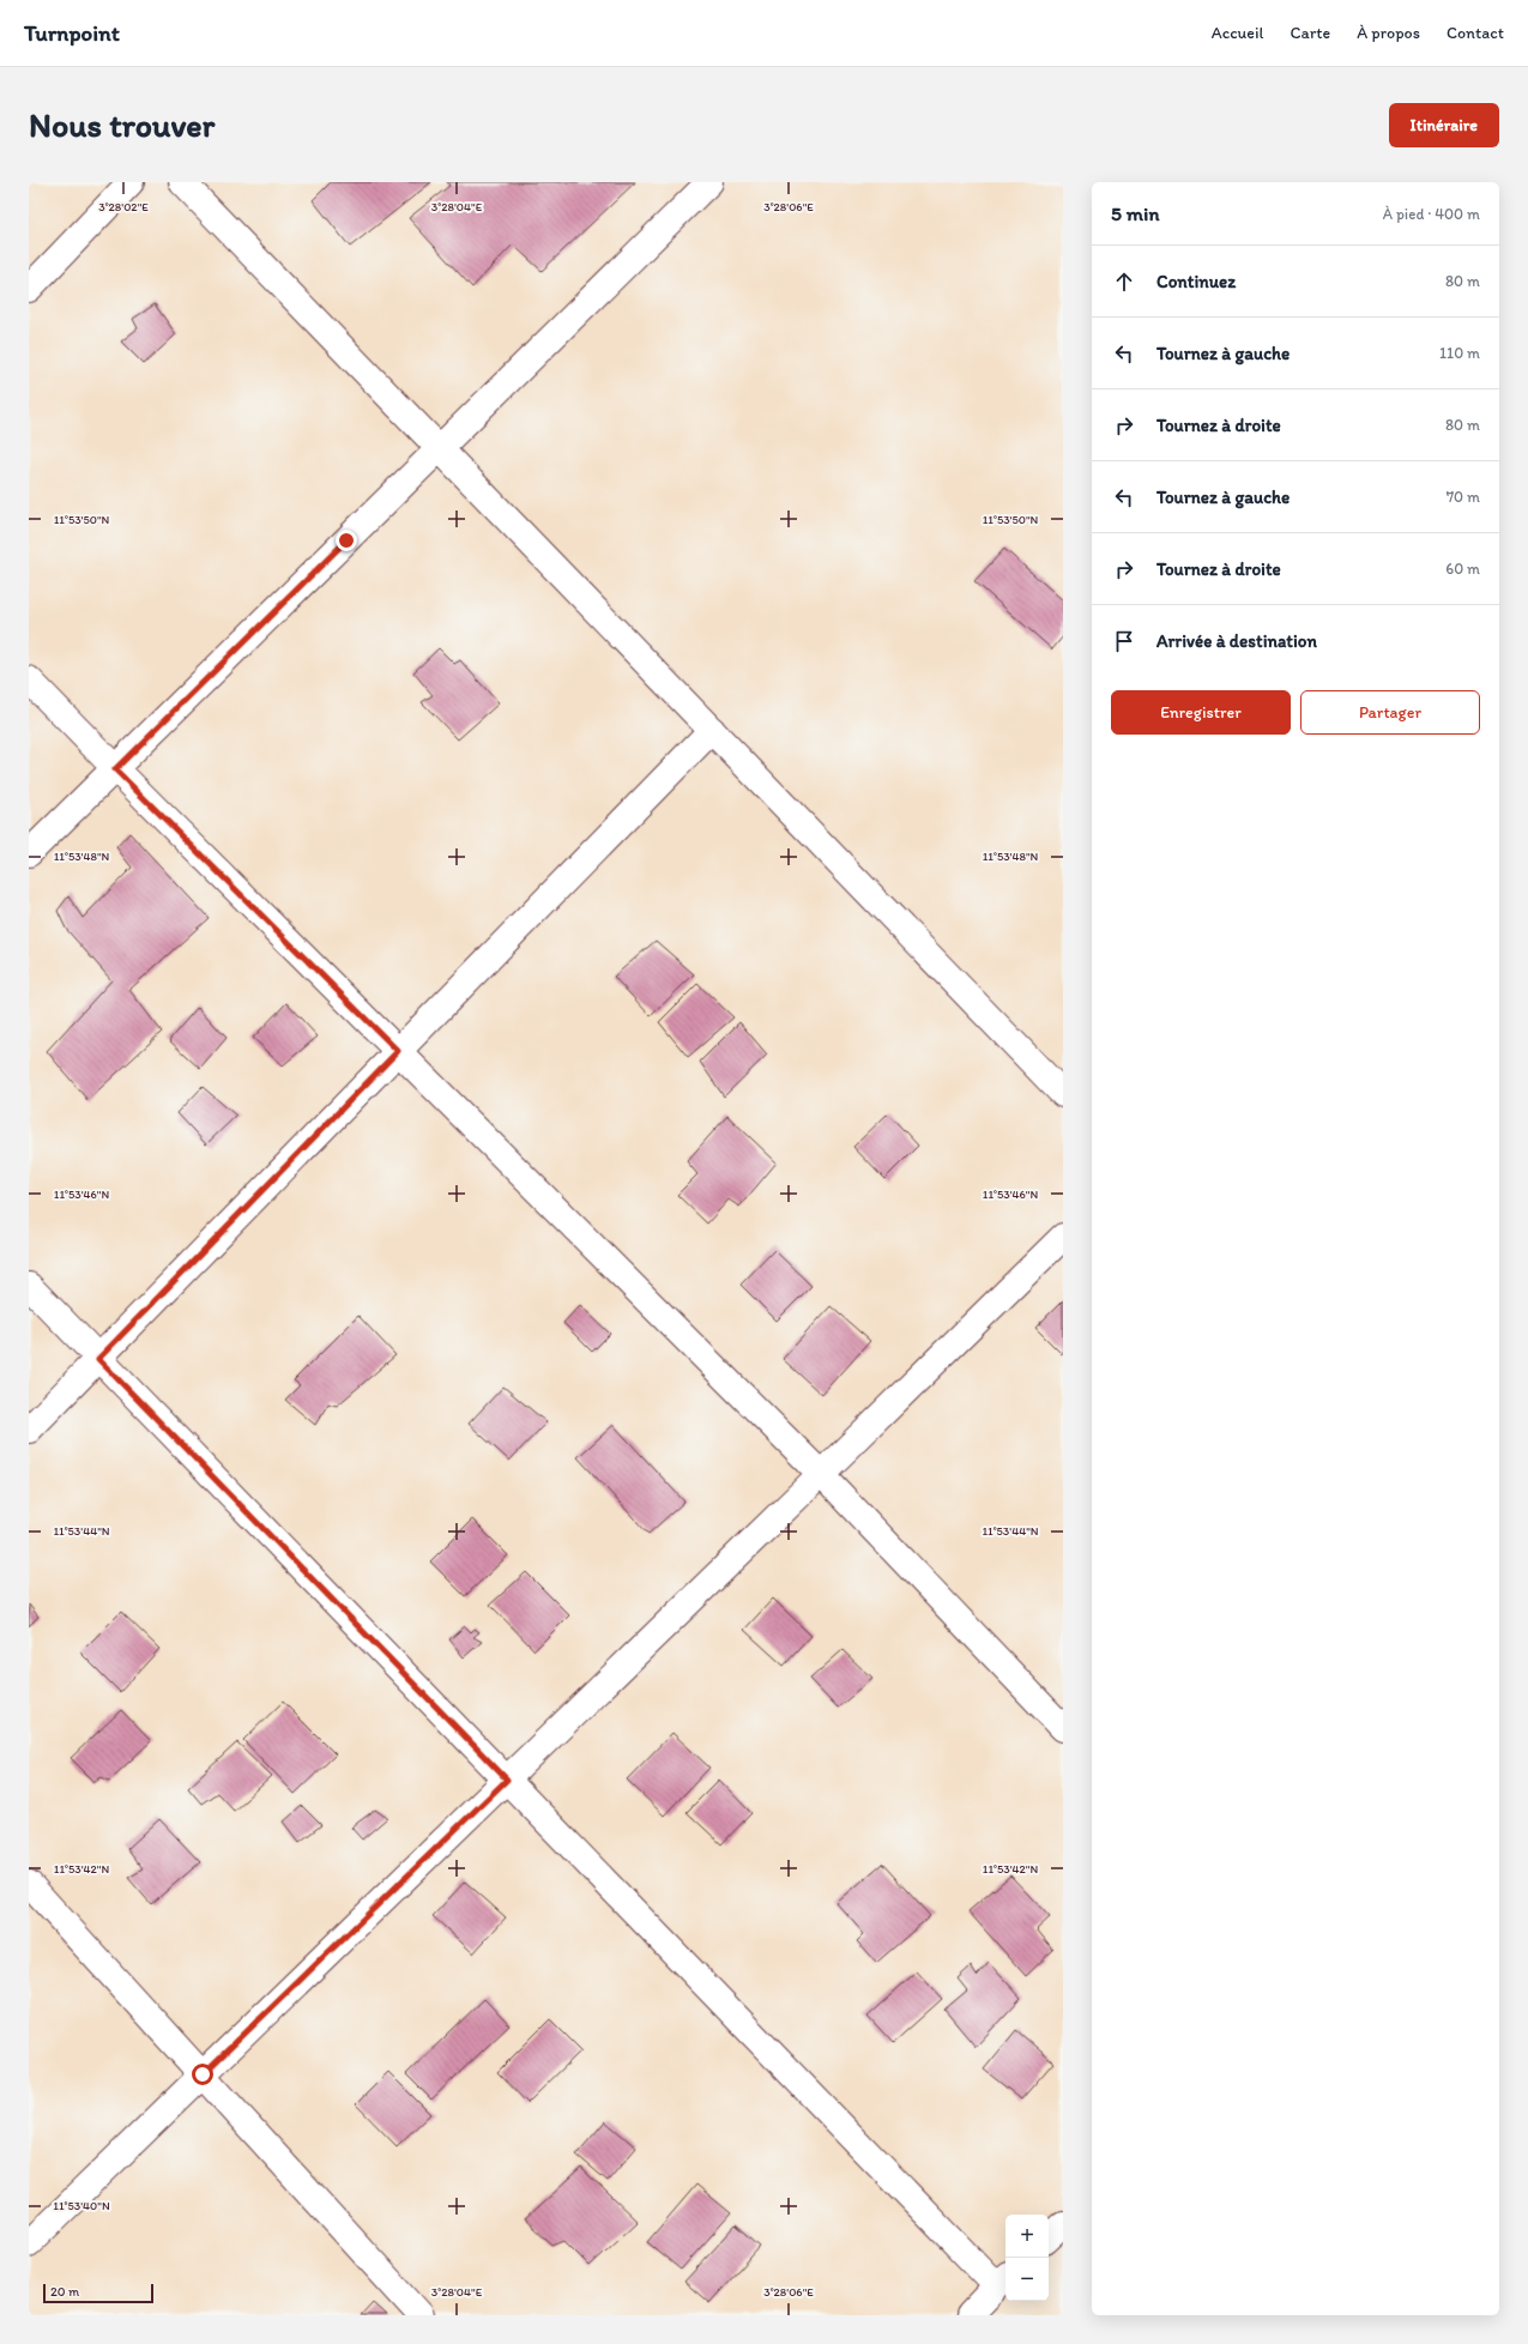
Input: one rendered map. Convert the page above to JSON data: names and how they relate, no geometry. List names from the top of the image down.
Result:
{
  "scale_bar": "20 m",
  "page": {
    "header": "Turnpoint",
    "nav": [
      "Accueil",
      "Carte",
      "À propos",
      "Contact"
    ],
    "buttons": [
      "Itinéraire",
      ["Enregistrer", "Partager"]
    ],
    "title": "Nous trouver",
    "heading": ["5 min", "À pied · 400 m"],
    "list": [
      ["Continuez", "80 m"],
      ["Tournez à gauche", "110 m"],
      ["Tournez à droite", "80 m"],
      ["Tournez à gauche", "70 m"],
      ["Tournez à droite", "60 m"],
      "Arrivée à destination"
    ],
    "map_buttons": ["+", "−"],
    "scale": "20 m"
  },
  "coordinates": [
    "3°28'02\"E",
    "3°28'04\"E",
    "3°28'06\"E",
    "11°53'50\"N",
    "11°53'48\"N",
    "11°53'46\"N",
    "11°53'44\"N",
    "11°53'42\"N",
    "11°53'40\"N"
  ]
}
